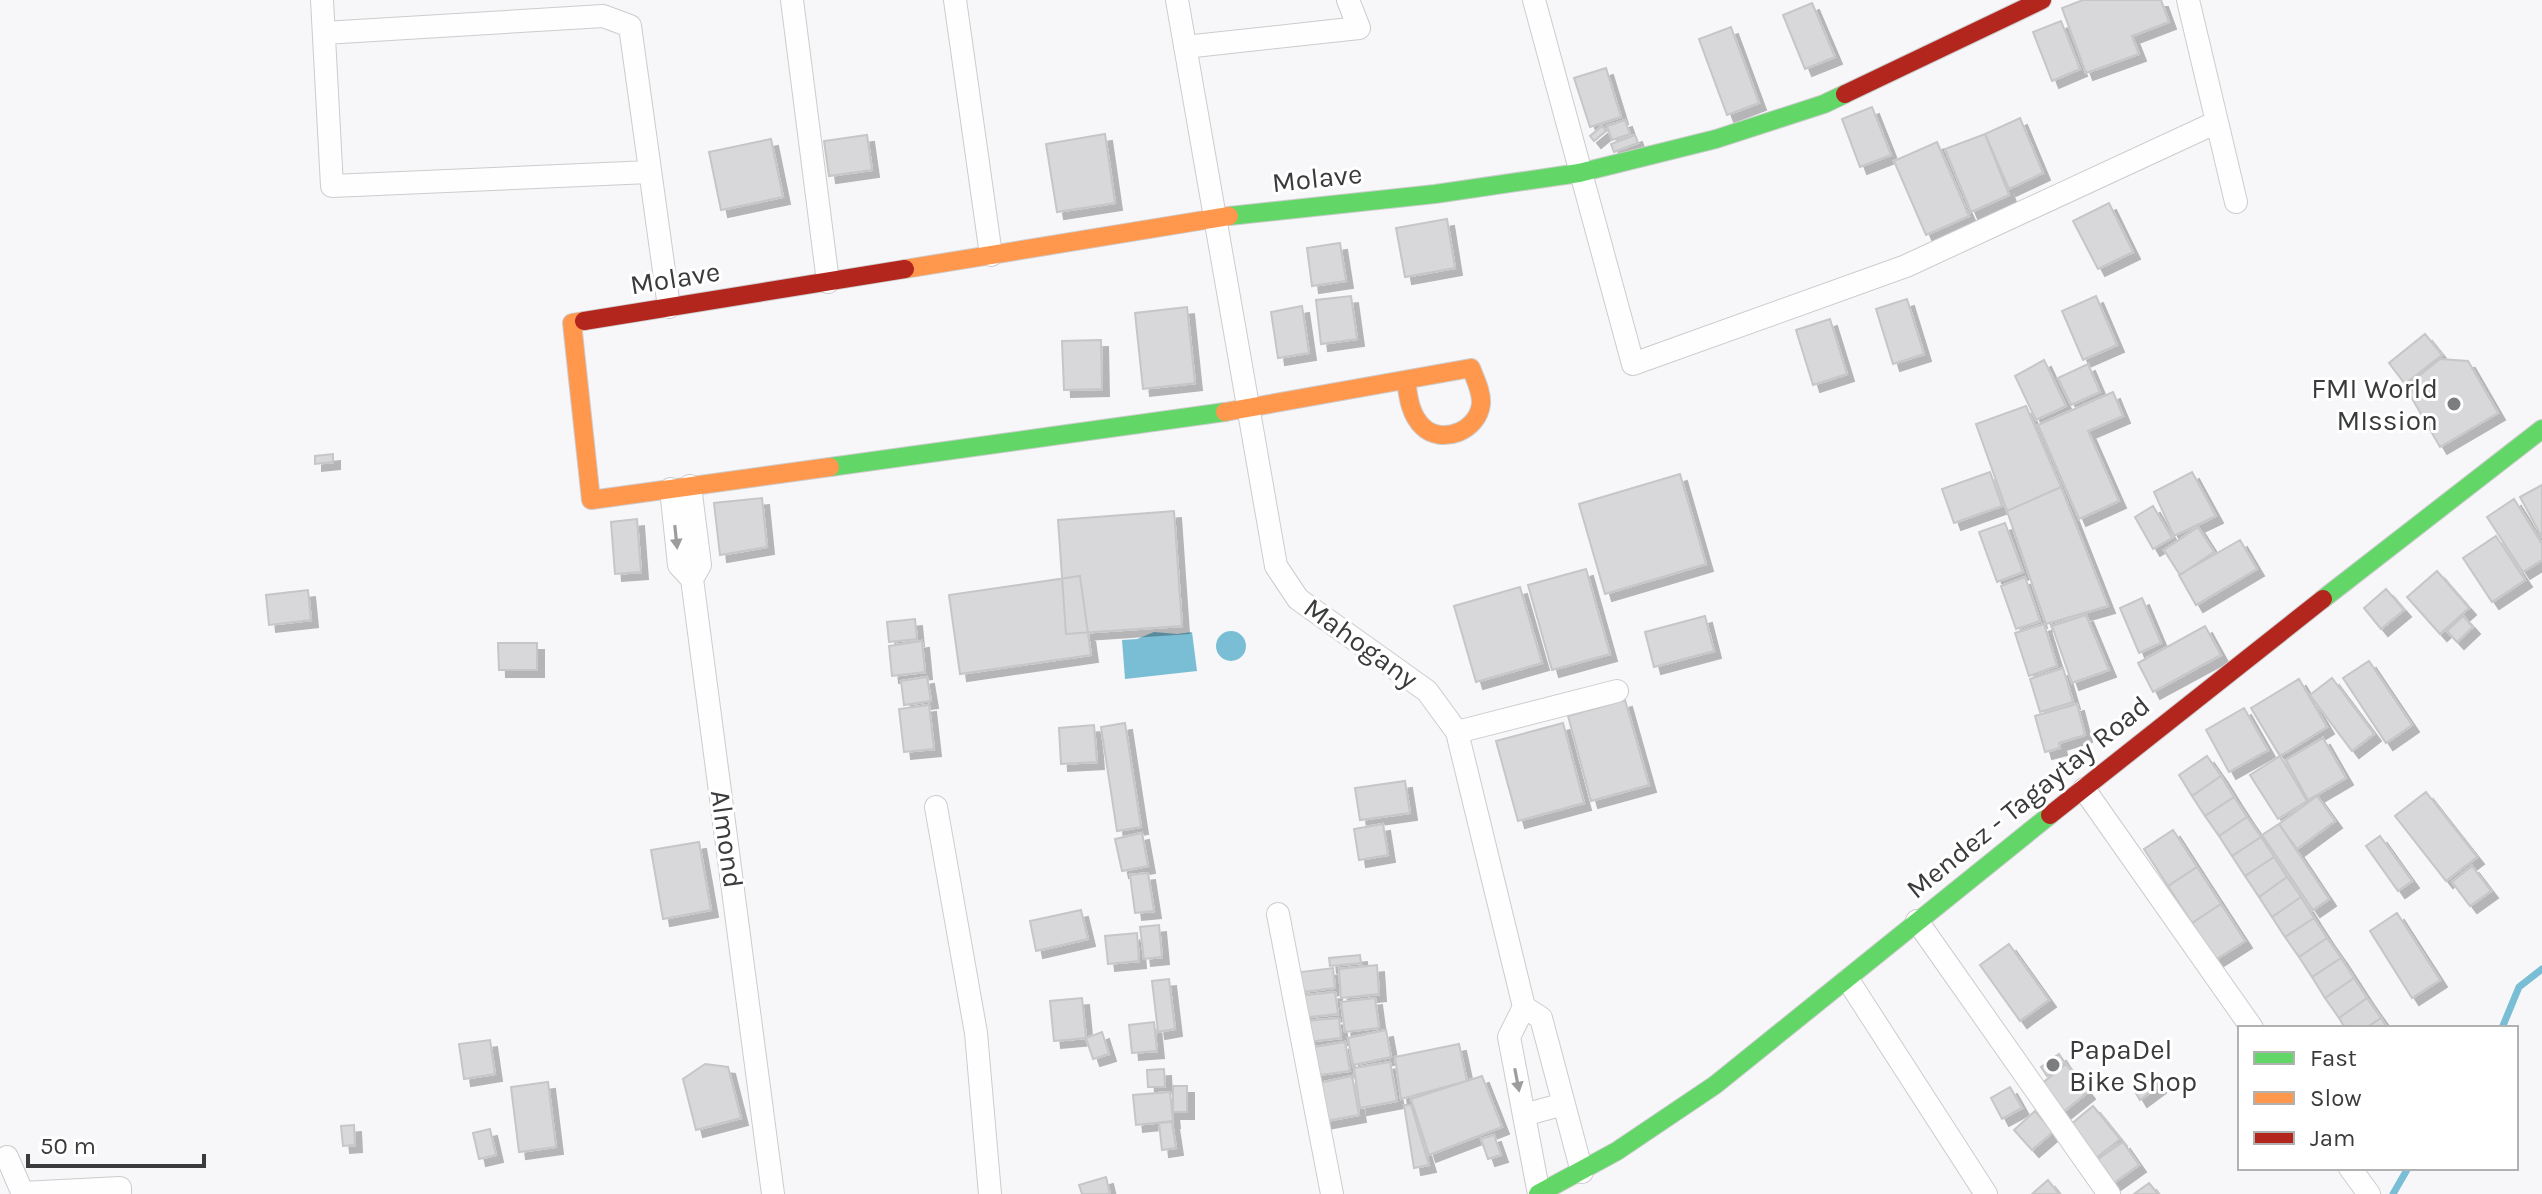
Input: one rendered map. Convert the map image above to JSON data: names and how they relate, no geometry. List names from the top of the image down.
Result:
{
  "streets": {
    "street": [
      "Molave",
      "Mahogany",
      "Mendez - Tagaytay Road",
      "Almond"
    ]
  },
  "crossings": [
    ["Molave", "Mahogany"],
    ["Molave", "Almond"],
    ["Mahogany", "Mendez - Tagaytay Road"]
  ],
  "places": ["FMI World MIssion", "PapaDel Bike Shop"],
  "legend": ["Fast", "Slow", "Jam"],
  "scale_bar": "50 m"
}
